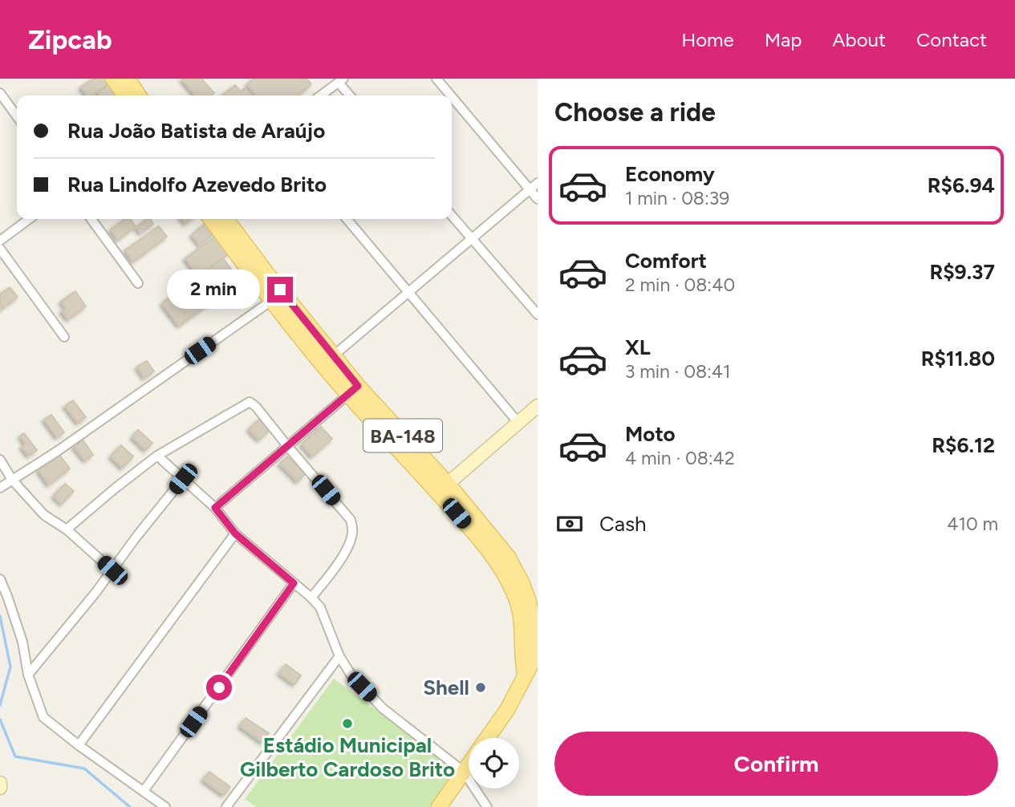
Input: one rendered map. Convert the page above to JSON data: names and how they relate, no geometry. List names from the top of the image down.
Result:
{
  "streets": {
    "main road": ["BA-148"]
  },
  "places": ["Shell", "Estádio Municipal Gilberto Cardoso Brito"],
  "page": {
    "header": "Zipcab",
    "nav": [
      "Home",
      "Map",
      "About",
      "Contact"
    ],
    "heading": "Choose a ride",
    "banner": ["Rua João Batista de Araújo", "Rua Lindolfo Azevedo Brito"],
    "list": [
      {
        "name": "Economy",
        "note": "1 min · 08:39",
        "value": "R$6.94"
      },
      {
        "name": "Comfort",
        "note": "2 min · 08:40",
        "value": "R$9.37"
      },
      {
        "name": "XL",
        "note": "3 min · 08:41",
        "value": "R$11.80"
      },
      {
        "name": "Moto",
        "note": "4 min · 08:42",
        "value": "R$6.12"
      }
    ],
    "bubble": "2 min",
    "pay": ["Cash", "410 m"],
    "buttons": "Confirm"
  }
}
